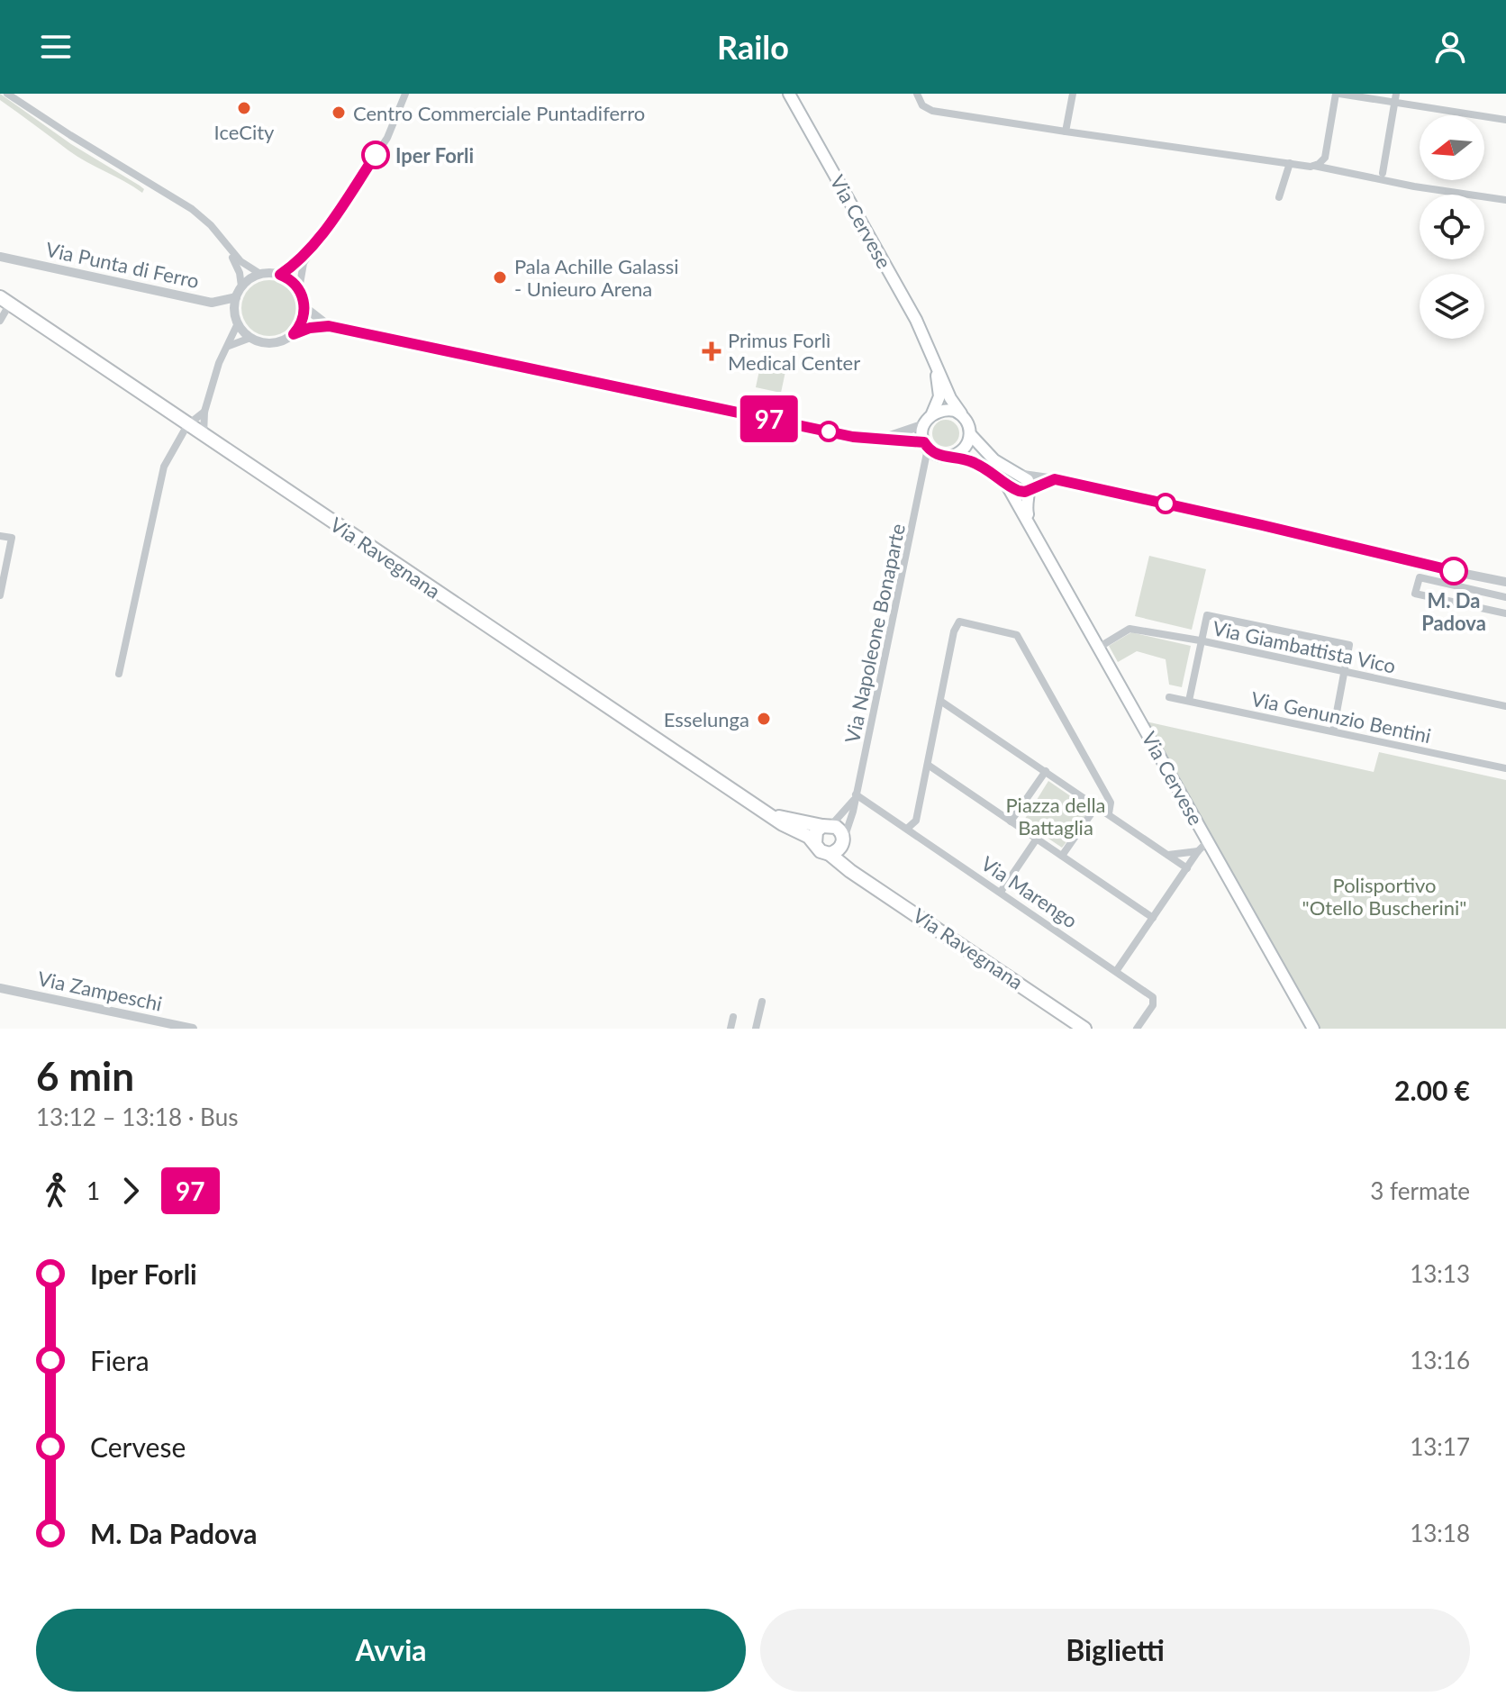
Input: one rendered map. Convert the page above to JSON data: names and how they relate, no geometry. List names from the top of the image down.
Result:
{
  "streets": {
    "main road": ["Via Cervese", "Via Ravegnana"],
    "street": [
      "Via Punta di Ferro",
      "Via Napoleone Bonaparte",
      "Via Giambattista Vico",
      "Via Genunzio Bentini",
      "Via Marengo",
      "Via Zampeschi"
    ]
  },
  "crossings": [
    ["Via Cervese", "Via Napoleone Bonaparte"],
    ["Via Cervese", "Via Giambattista Vico"],
    ["Via Ravegnana", "Via Napoleone Bonaparte"],
    ["Via Napoleone Bonaparte", "Via Marengo"]
  ],
  "parks": ["Piazza della Battaglia", "Polisportivo \"Otello Buscherini\""],
  "places": {
    "other": [
      "IceCity",
      "Centro Commerciale Puntadiferro",
      "Iper Forli",
      "Pala Achille Galassi - Unieuro Arena",
      "M. Da Padova",
      "Esselunga"
    ],
    "health": ["Primus Forlì Medical Center"]
  },
  "lines": ["bus line 97"],
  "north": "left",
  "page": {
    "header": "Railo",
    "on_map": "97",
    "heading": ["6 min", "13:12 – 13:18 · Bus", "2.00 €"],
    "legs": ["1", "97", "3 fermate"],
    "list": [
      {
        "name": "Iper Forli",
        "value": "13:13"
      },
      {
        "name": "Fiera",
        "value": "13:16"
      },
      {
        "name": "Cervese",
        "value": "13:17"
      },
      {
        "name": "M. Da Padova",
        "value": "13:18"
      }
    ],
    "buttons": ["Avvia", "Biglietti"]
  }
}
